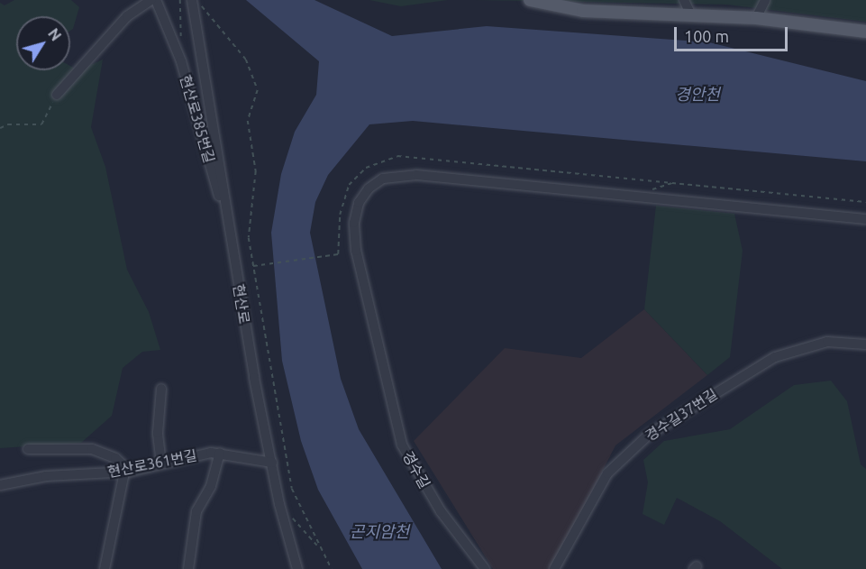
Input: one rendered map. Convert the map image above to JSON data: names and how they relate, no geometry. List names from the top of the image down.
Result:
{
  "streets": {
    "street": [
      "현산로385번길",
      "현산로",
      "경수길37번길",
      "현산로361번길",
      "경수길"
    ]
  },
  "crossings": [
    ["현산로385번길", "현산로"],
    ["현산로", "현산로361번길"]
  ],
  "water": ["경안천", "곤지암천"],
  "scale_bar": "100 m",
  "north": "top right"
}
